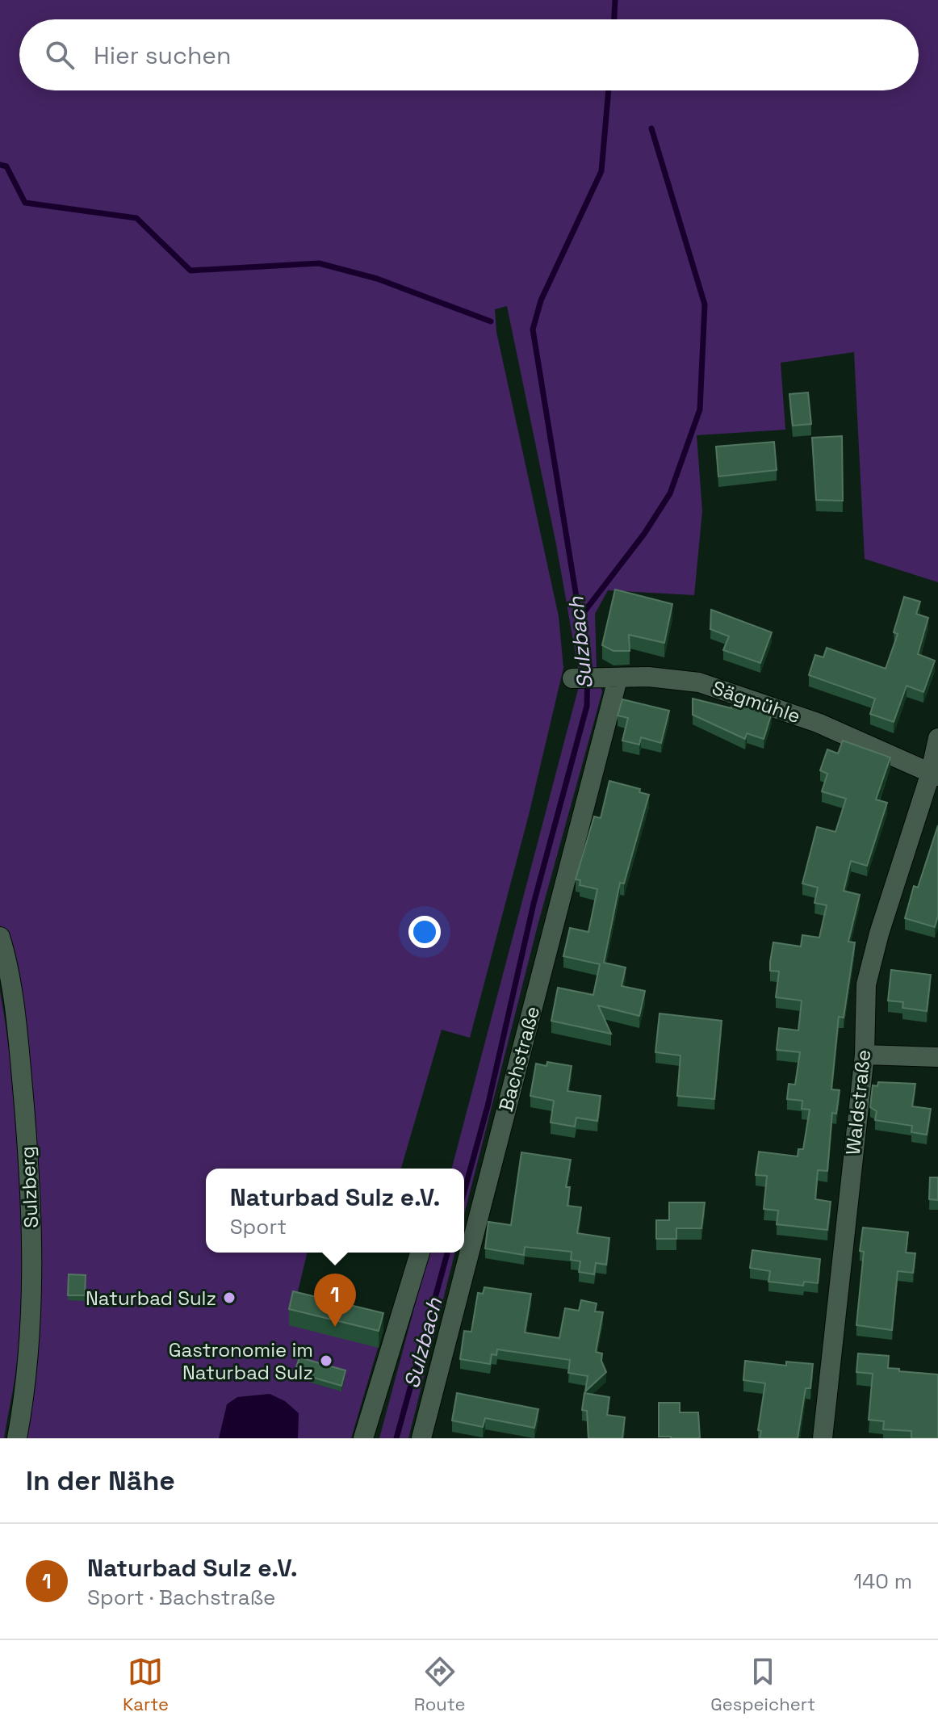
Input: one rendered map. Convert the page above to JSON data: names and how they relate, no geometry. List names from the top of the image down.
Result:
{
  "streets": {
    "street": [
      "Sägmühle",
      "Bachstraße",
      "Waldstraße",
      "Sulzberg"
    ]
  },
  "crossings": [
    ["Sägmühle", "Bachstraße"],
    ["Sägmühle", "Waldstraße"]
  ],
  "water": ["Sulzbach"],
  "places": ["Naturbad Sulz", "Gastronomie im Naturbad Sulz"],
  "page": {
    "search": "Hier suchen",
    "popup": ["Naturbad Sulz e.V.", "Sport"],
    "pins": "1",
    "heading": "In der Nähe",
    "list": [
      {
        "mark": "1",
        "name": "Naturbad Sulz e.V.",
        "note": "Sport · Bachstraße",
        "value": "140 m"
      }
    ],
    "nav": ["Karte", "Route", "Gespeichert"]
  }
}
